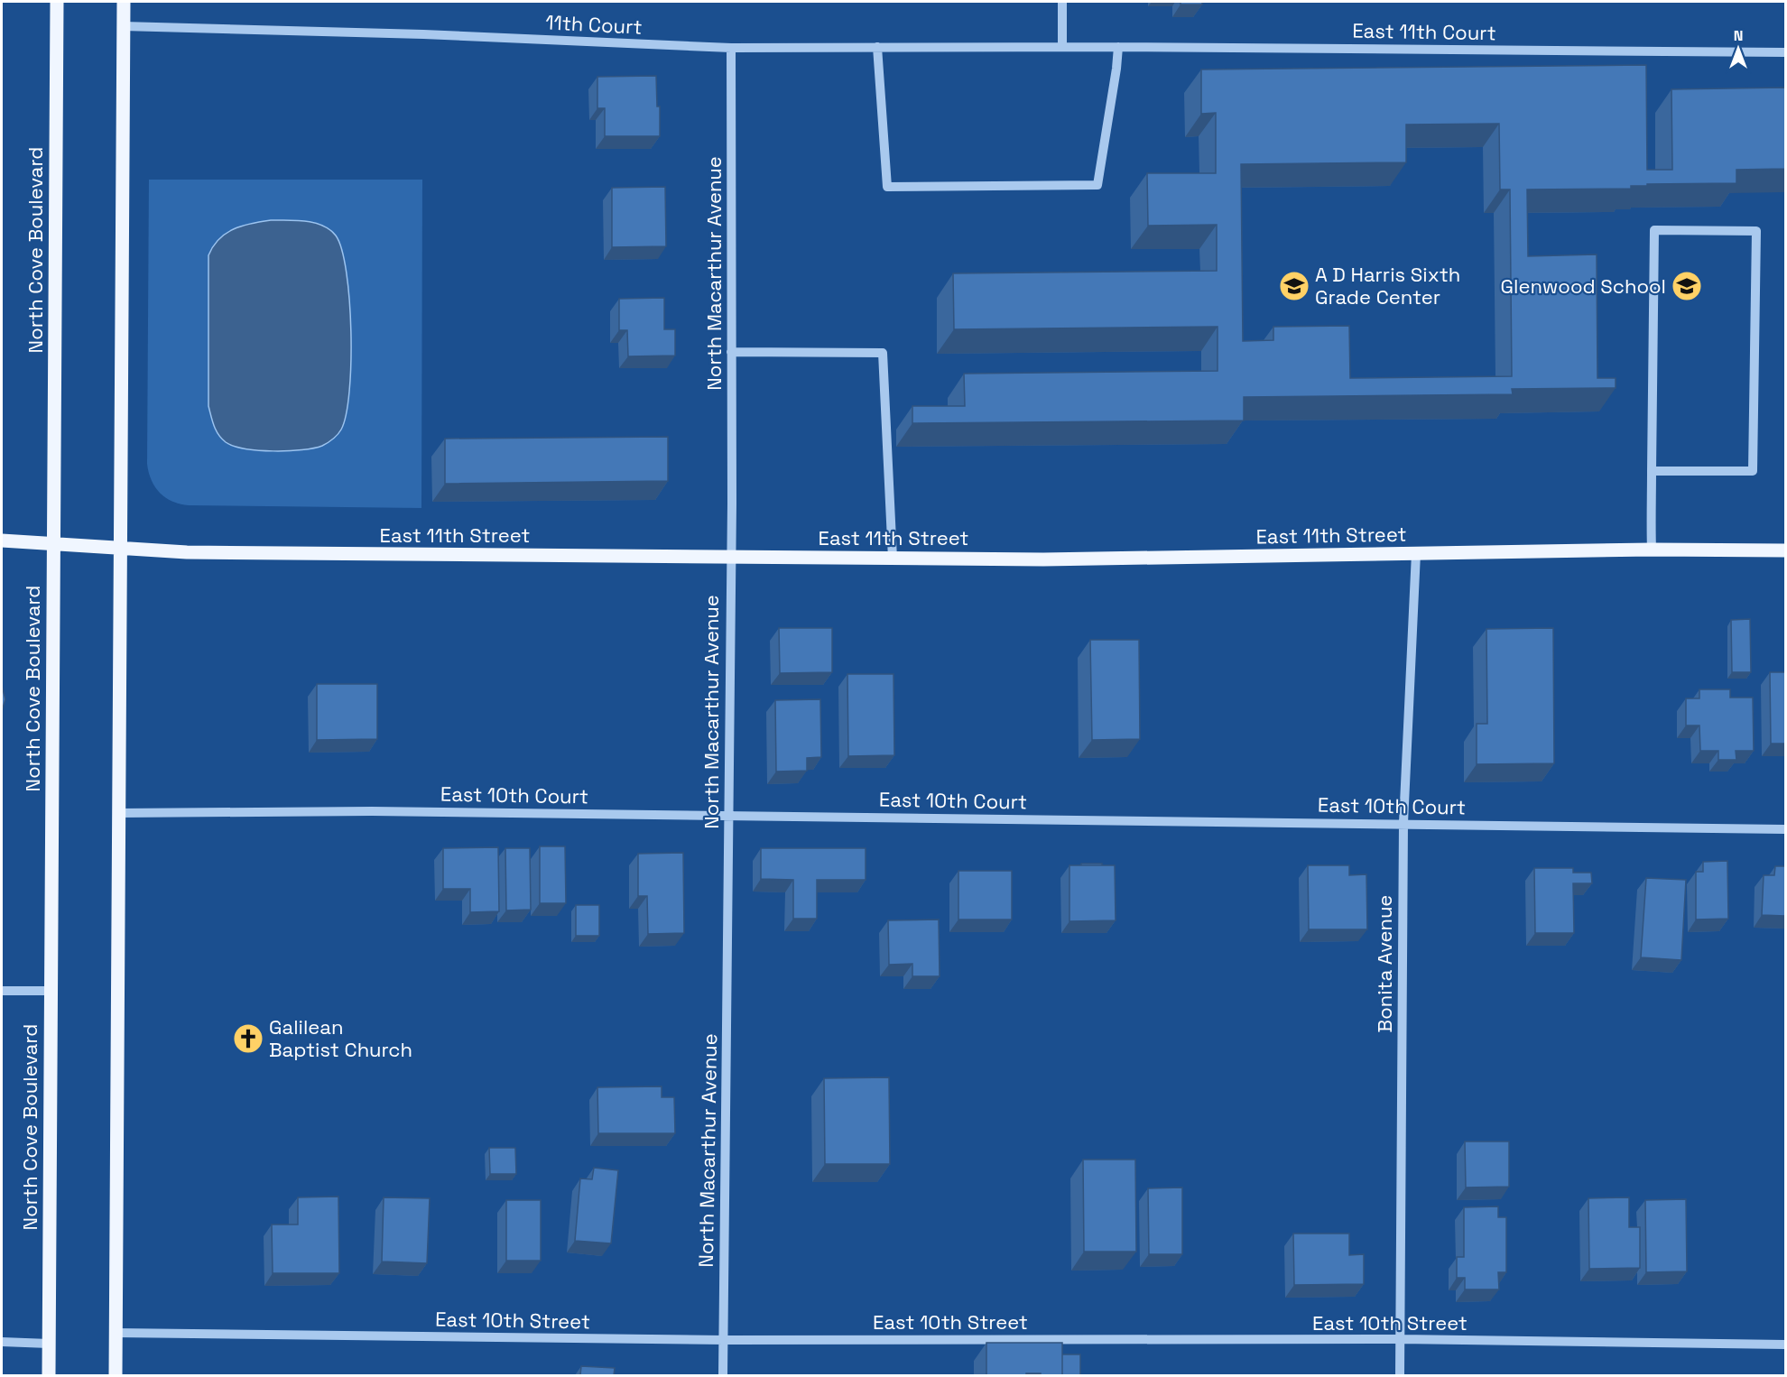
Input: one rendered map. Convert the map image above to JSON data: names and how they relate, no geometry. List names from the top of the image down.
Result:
{
  "streets": {
    "main road": ["North Cove Boulevard", "East 11th Street"],
    "street": [
      "11th Court",
      "East 11th Court",
      "North Macarthur Avenue",
      "East 10th Court",
      "Bonita Avenue",
      "East 10th Street"
    ]
  },
  "crossings": [
    ["11th Court", "East 11th Court"],
    ["11th Court", "North Macarthur Avenue"],
    ["North Cove Boulevard", "East 11th Street"],
    ["North Macarthur Avenue", "East 11th Street"],
    ["North Macarthur Avenue", "East 10th Court"],
    ["North Macarthur Avenue", "East 10th Street"],
    ["East 11th Street", "Bonita Avenue"],
    ["East 10th Court", "Bonita Avenue"],
    ["Bonita Avenue", "East 10th Street"]
  ],
  "places": {
    "school or university": ["A D Harris Sixth Grade Center", "Glenwood School"],
    "church": ["Galilean Baptist Church"]
  },
  "north": "top"
}
